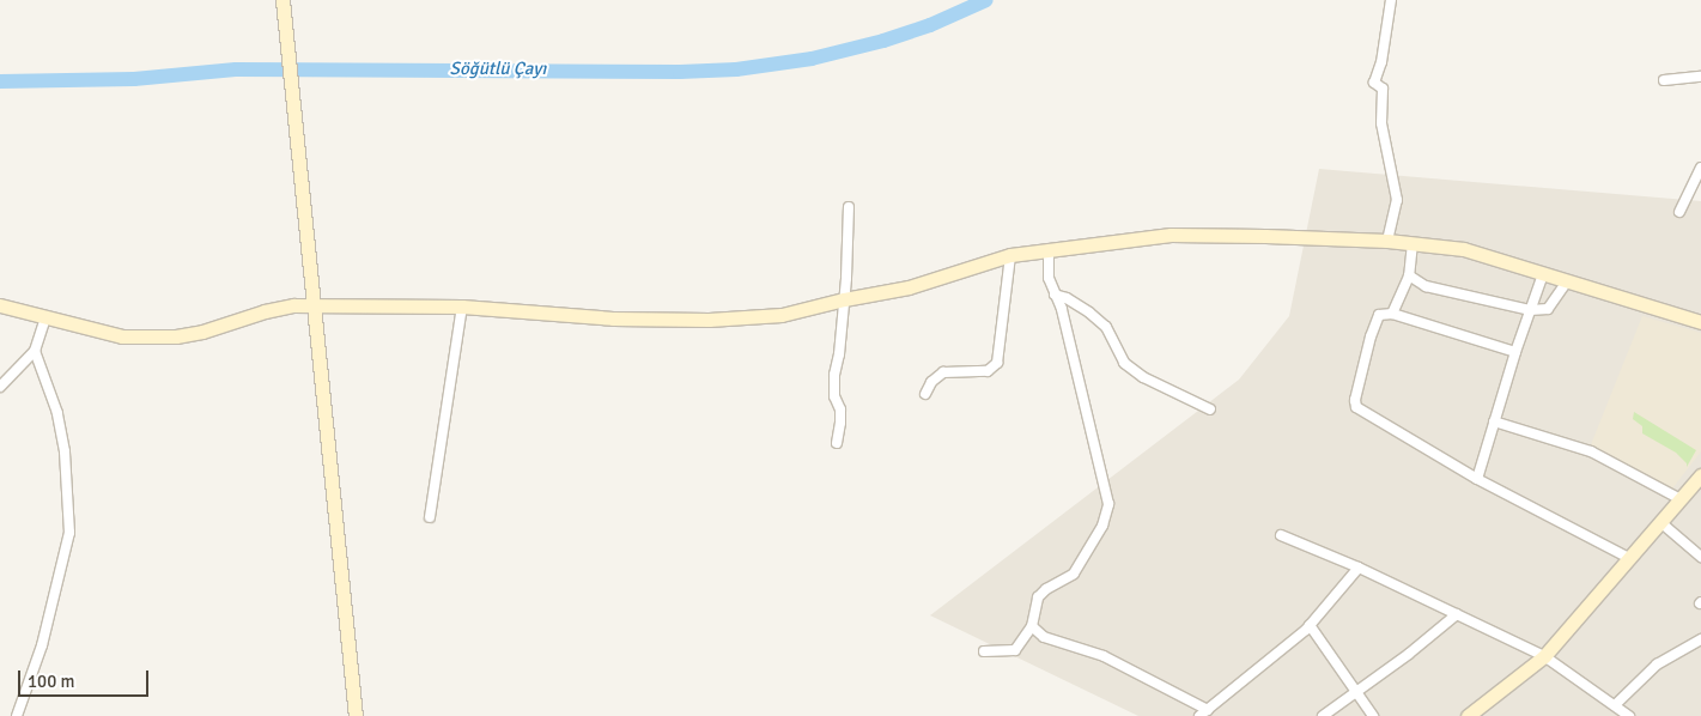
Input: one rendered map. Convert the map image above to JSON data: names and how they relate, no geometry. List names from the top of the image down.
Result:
{
  "water": ["Söğütlü Çayı"],
  "scale_bar": "100 m"
}
